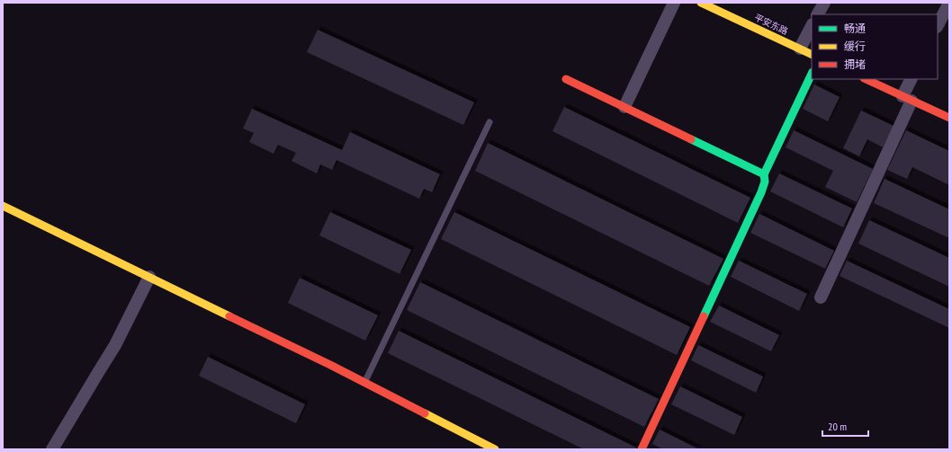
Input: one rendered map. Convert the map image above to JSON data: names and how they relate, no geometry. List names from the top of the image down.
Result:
{
  "streets": {
    "street": ["平安东路"]
  },
  "legend": ["畅通", "缓行", "拥堵"],
  "scale_bar": "20 m"
}
